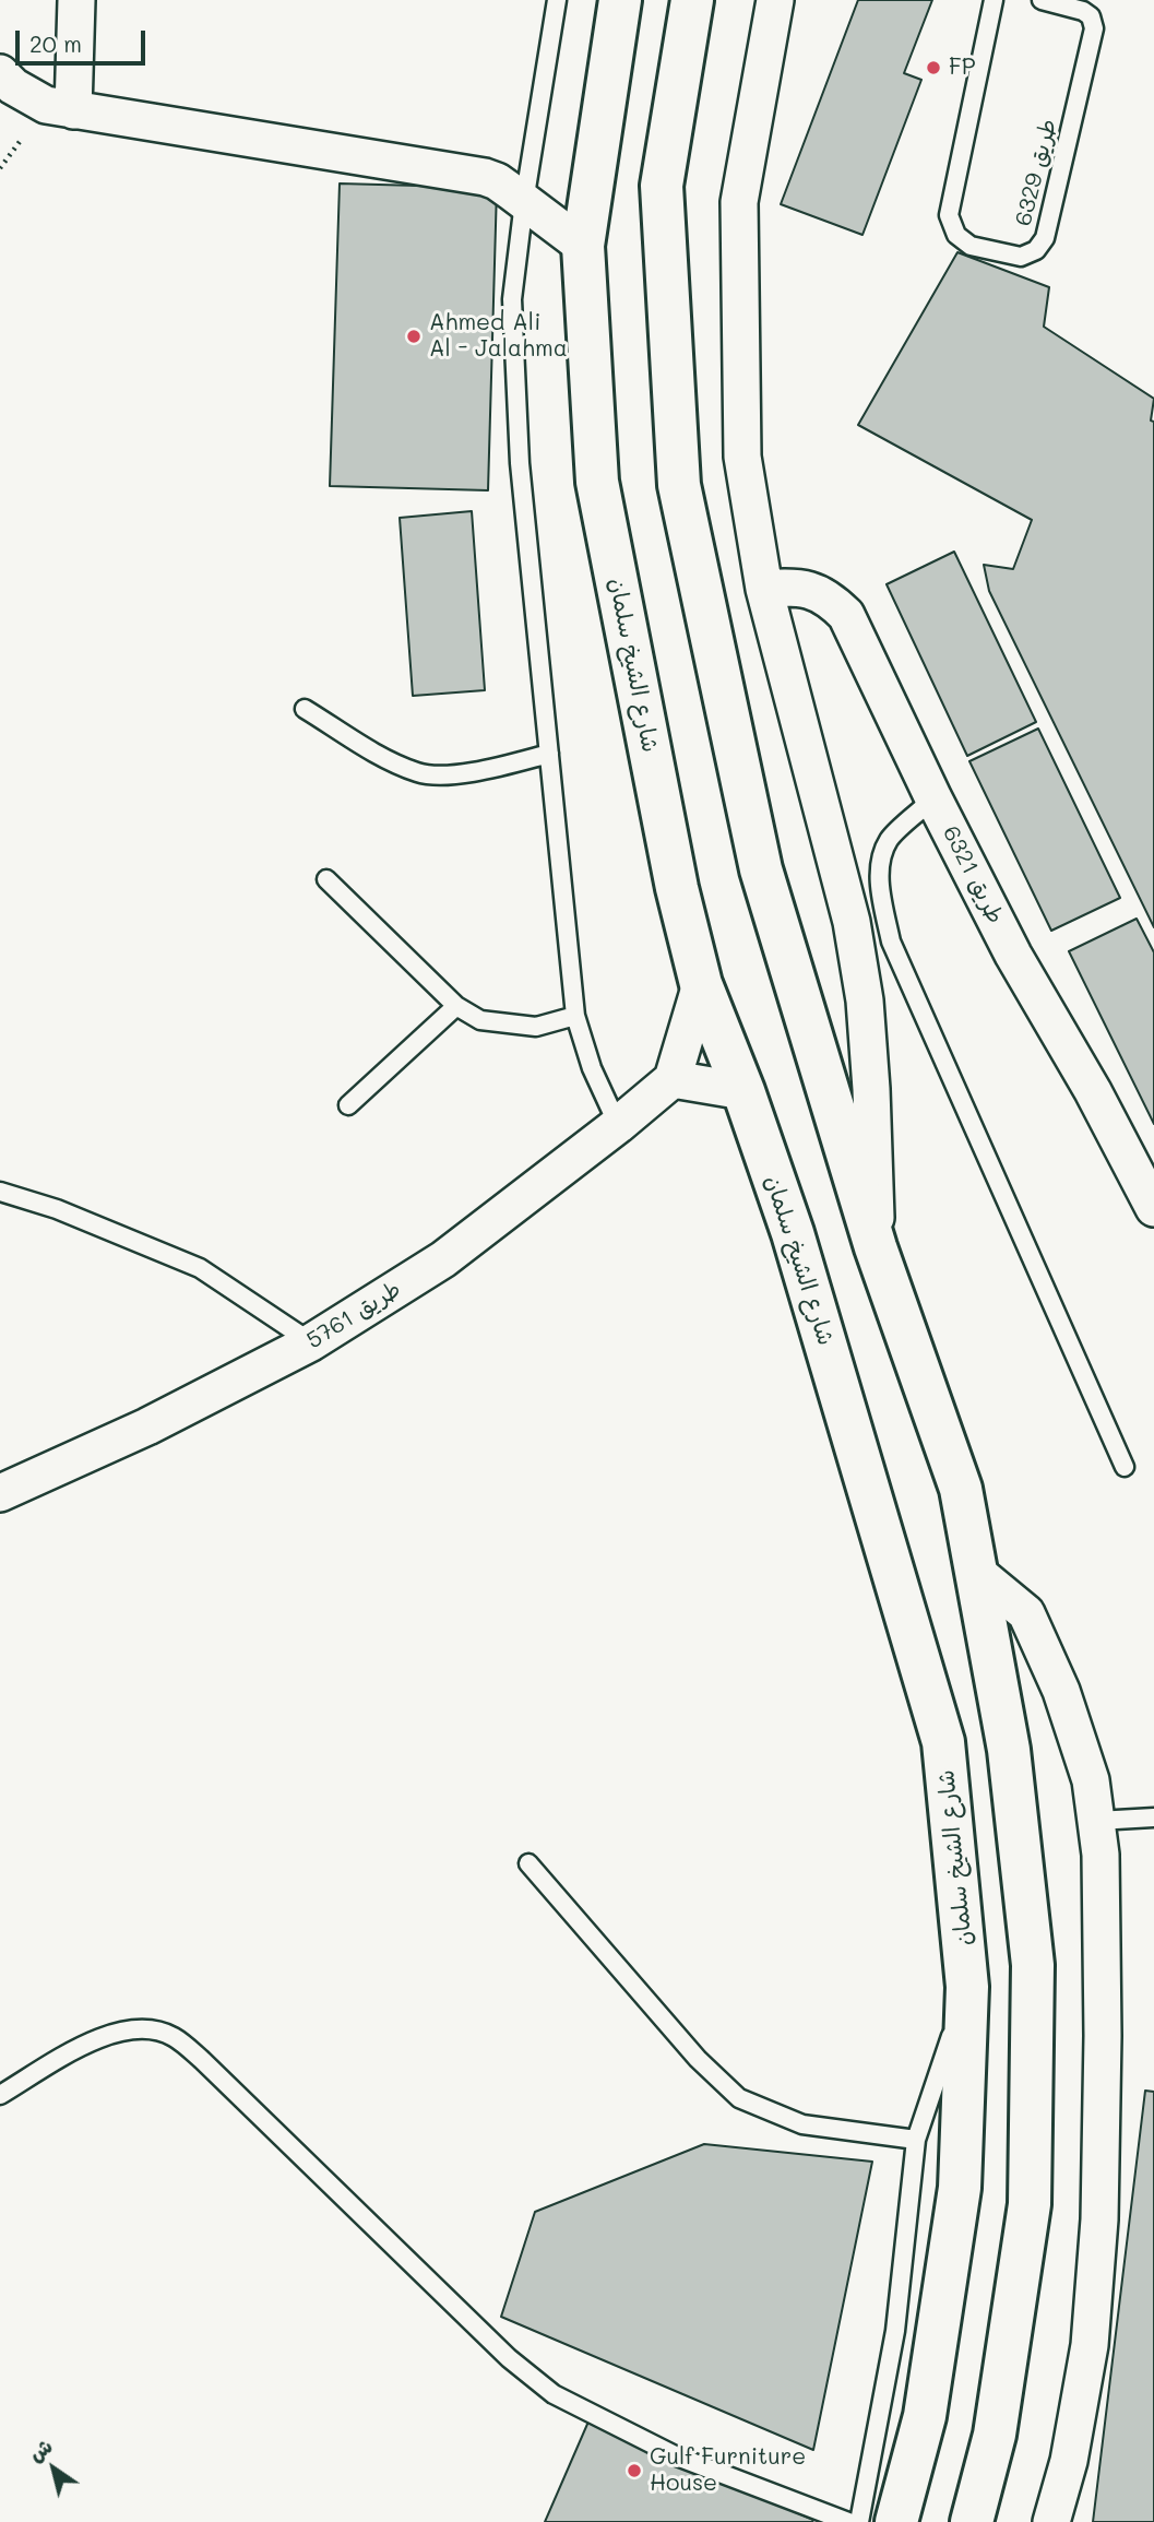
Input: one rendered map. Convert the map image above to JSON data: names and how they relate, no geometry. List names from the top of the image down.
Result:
{
  "streets": {
    "main road": ["شارع الشيخ سلمان"],
    "street": ["طريق 6321", "طريق 5761"],
    "lane": ["طريق 6329"]
  },
  "places": ["FP", "Ahmed Ali Al - Jalahma", "Gulf Furniture House"],
  "scale_bar": "20 m",
  "north": "top left"
}
